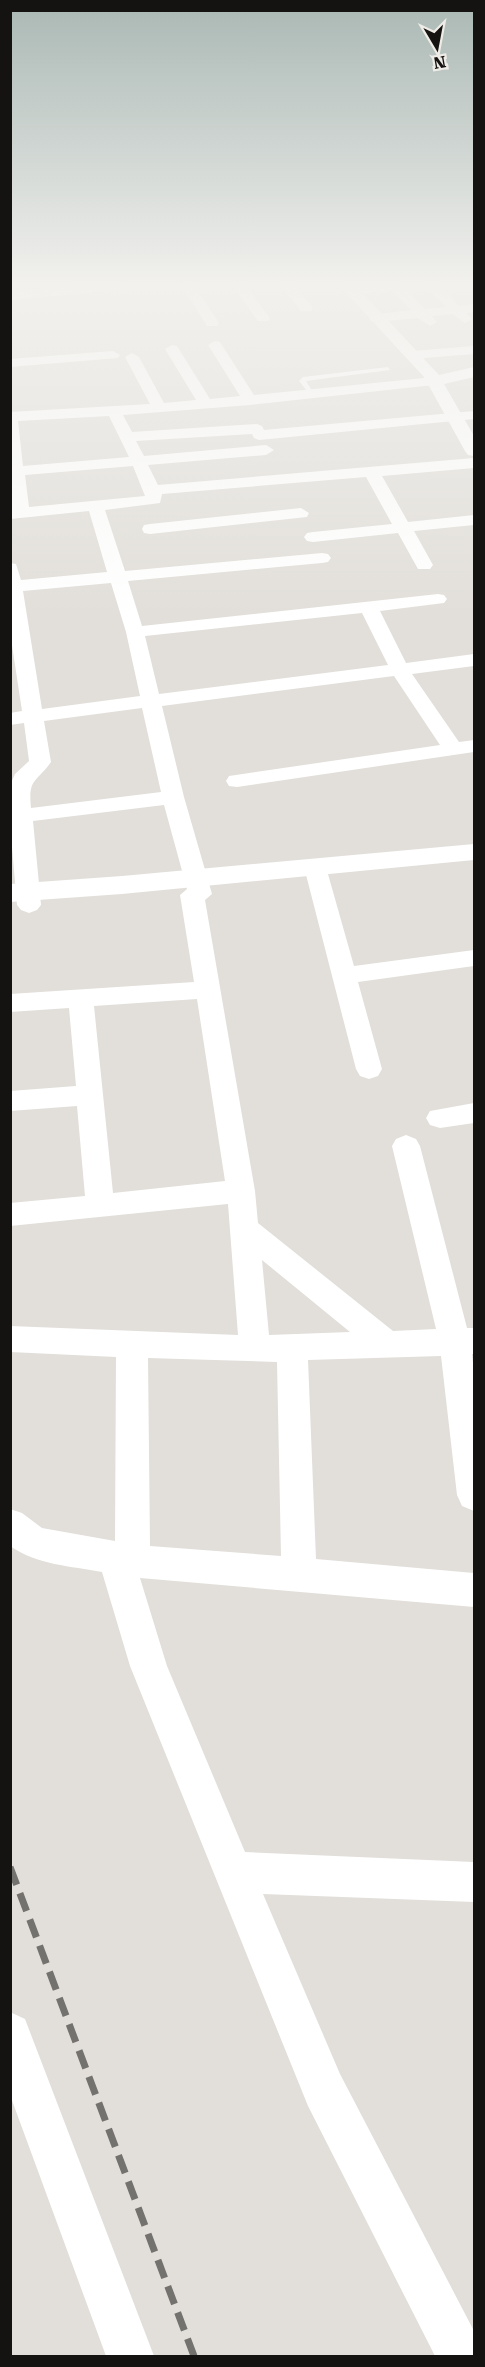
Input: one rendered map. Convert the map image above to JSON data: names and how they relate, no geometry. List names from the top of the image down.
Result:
{
  "north": "bottom"
}
